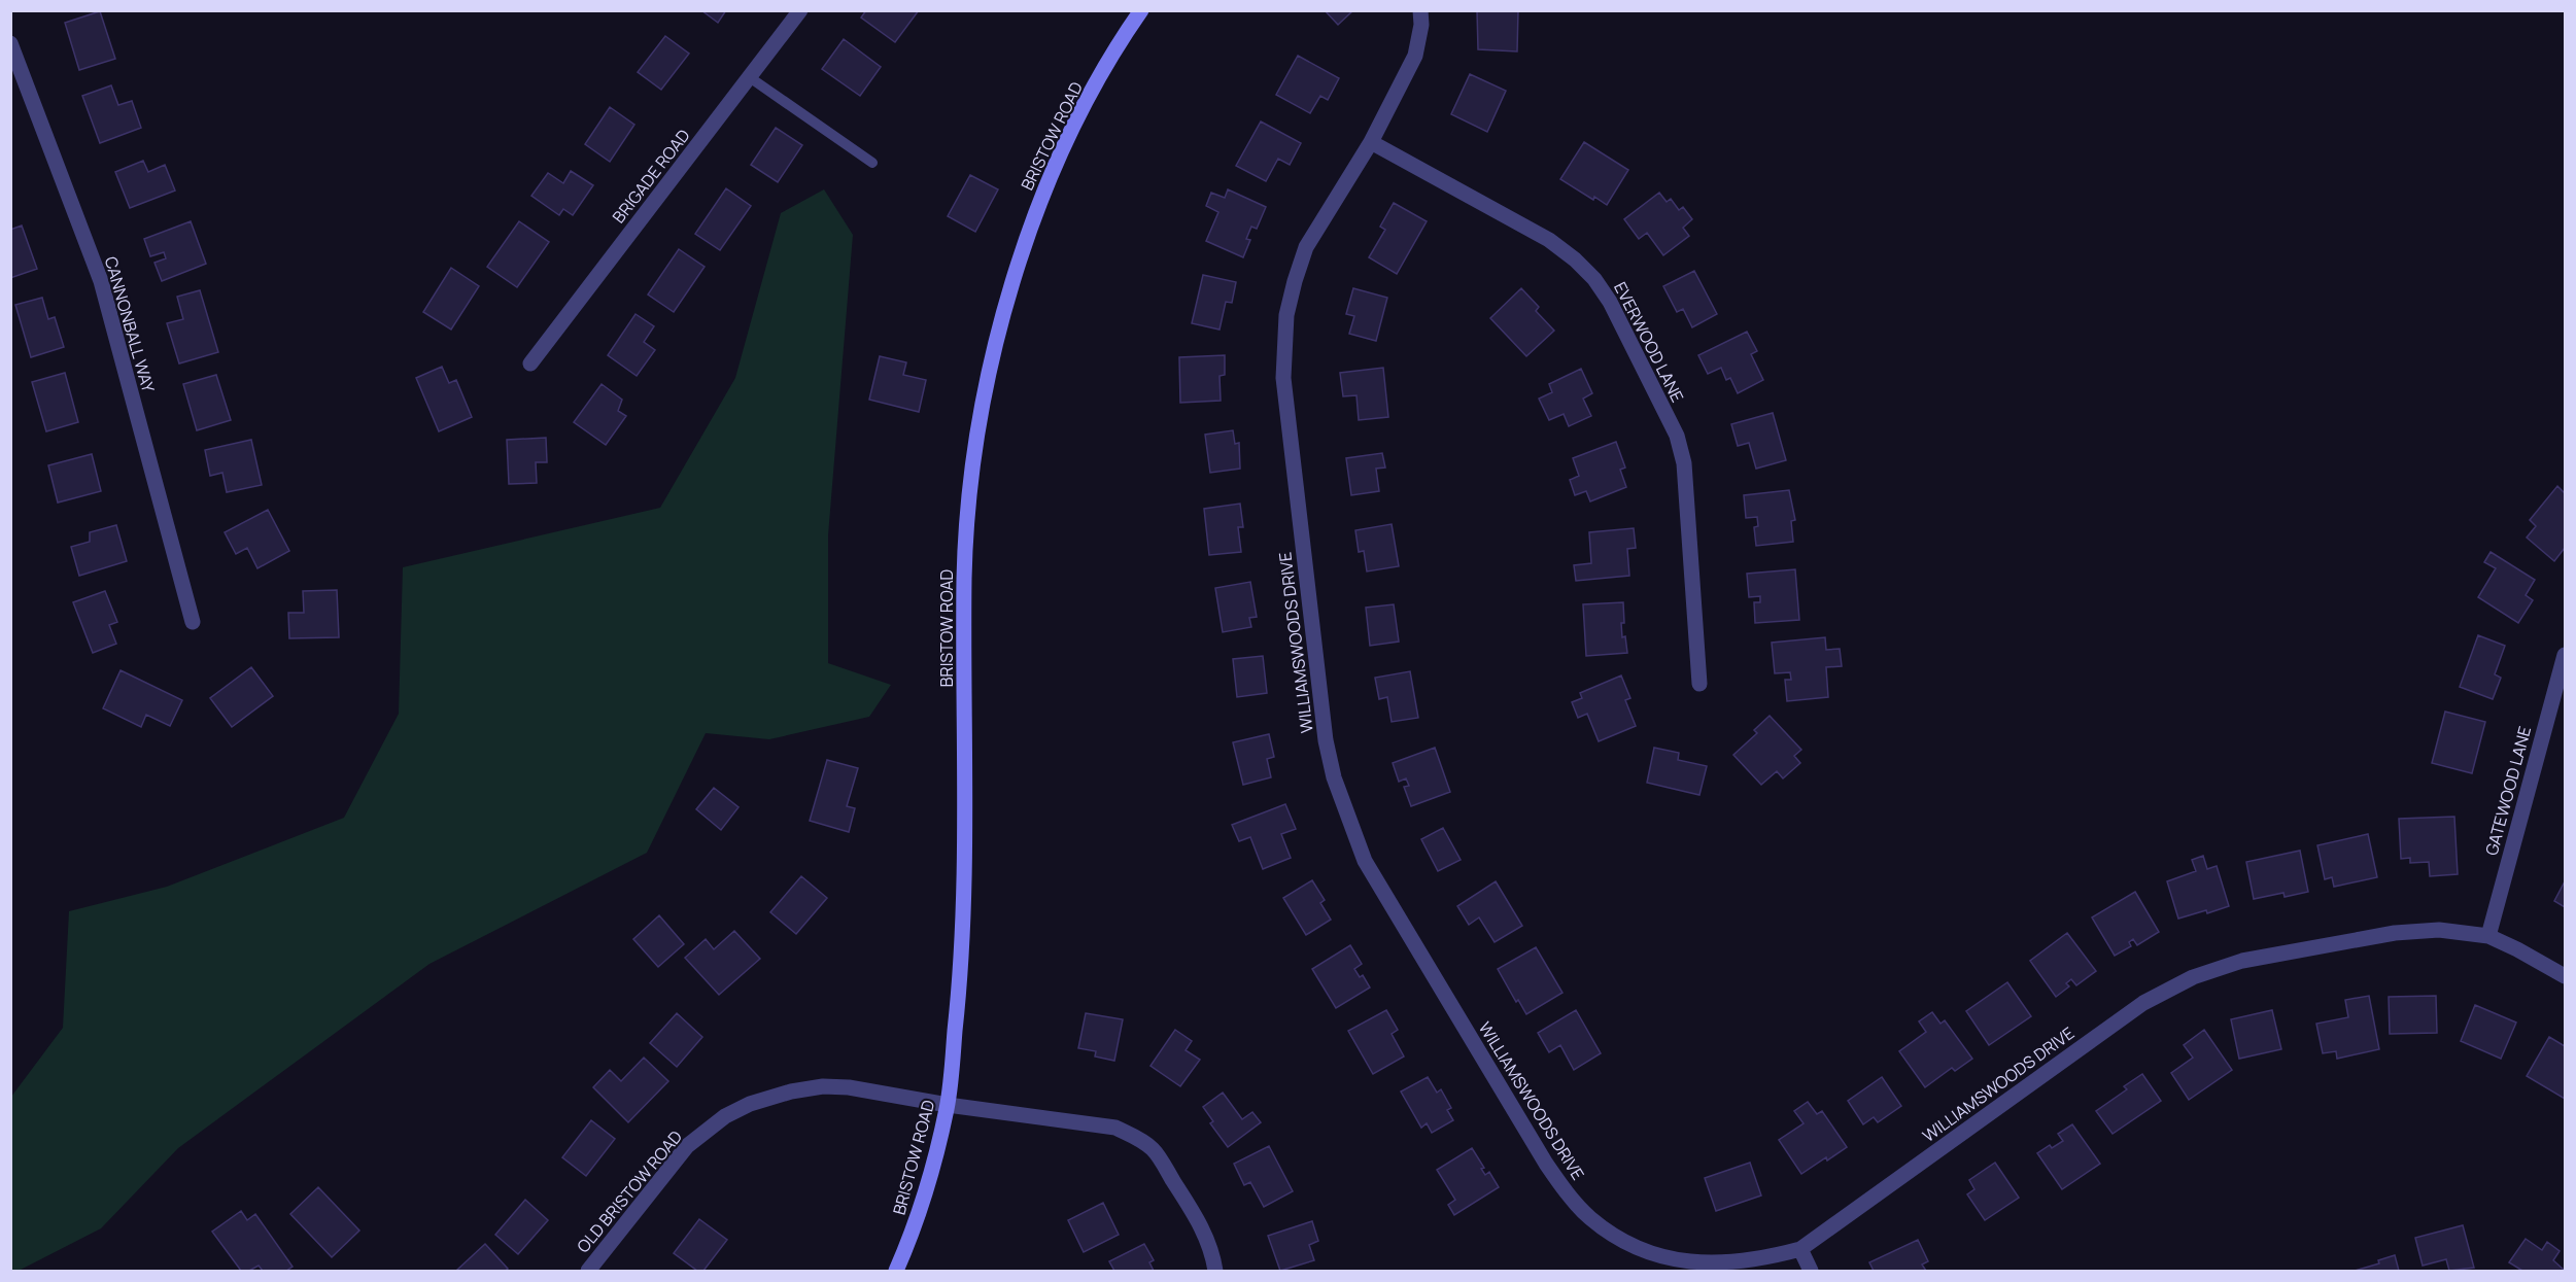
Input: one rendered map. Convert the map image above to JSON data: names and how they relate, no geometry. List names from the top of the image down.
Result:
{
  "streets": {
    "main road": ["BRISTOW ROAD"],
    "street": [
      "BRIGADE ROAD",
      "CANNONBALL WAY",
      "EVERWOOD LANE",
      "WILLIAMSWOODS DRIVE",
      "GATEWOOD LANE",
      "OLD BRISTOW ROAD"
    ]
  },
  "crossings": [
    ["BRISTOW ROAD", "OLD BRISTOW ROAD"],
    ["EVERWOOD LANE", "WILLIAMSWOODS DRIVE"],
    ["WILLIAMSWOODS DRIVE", "GATEWOOD LANE"]
  ]
}
